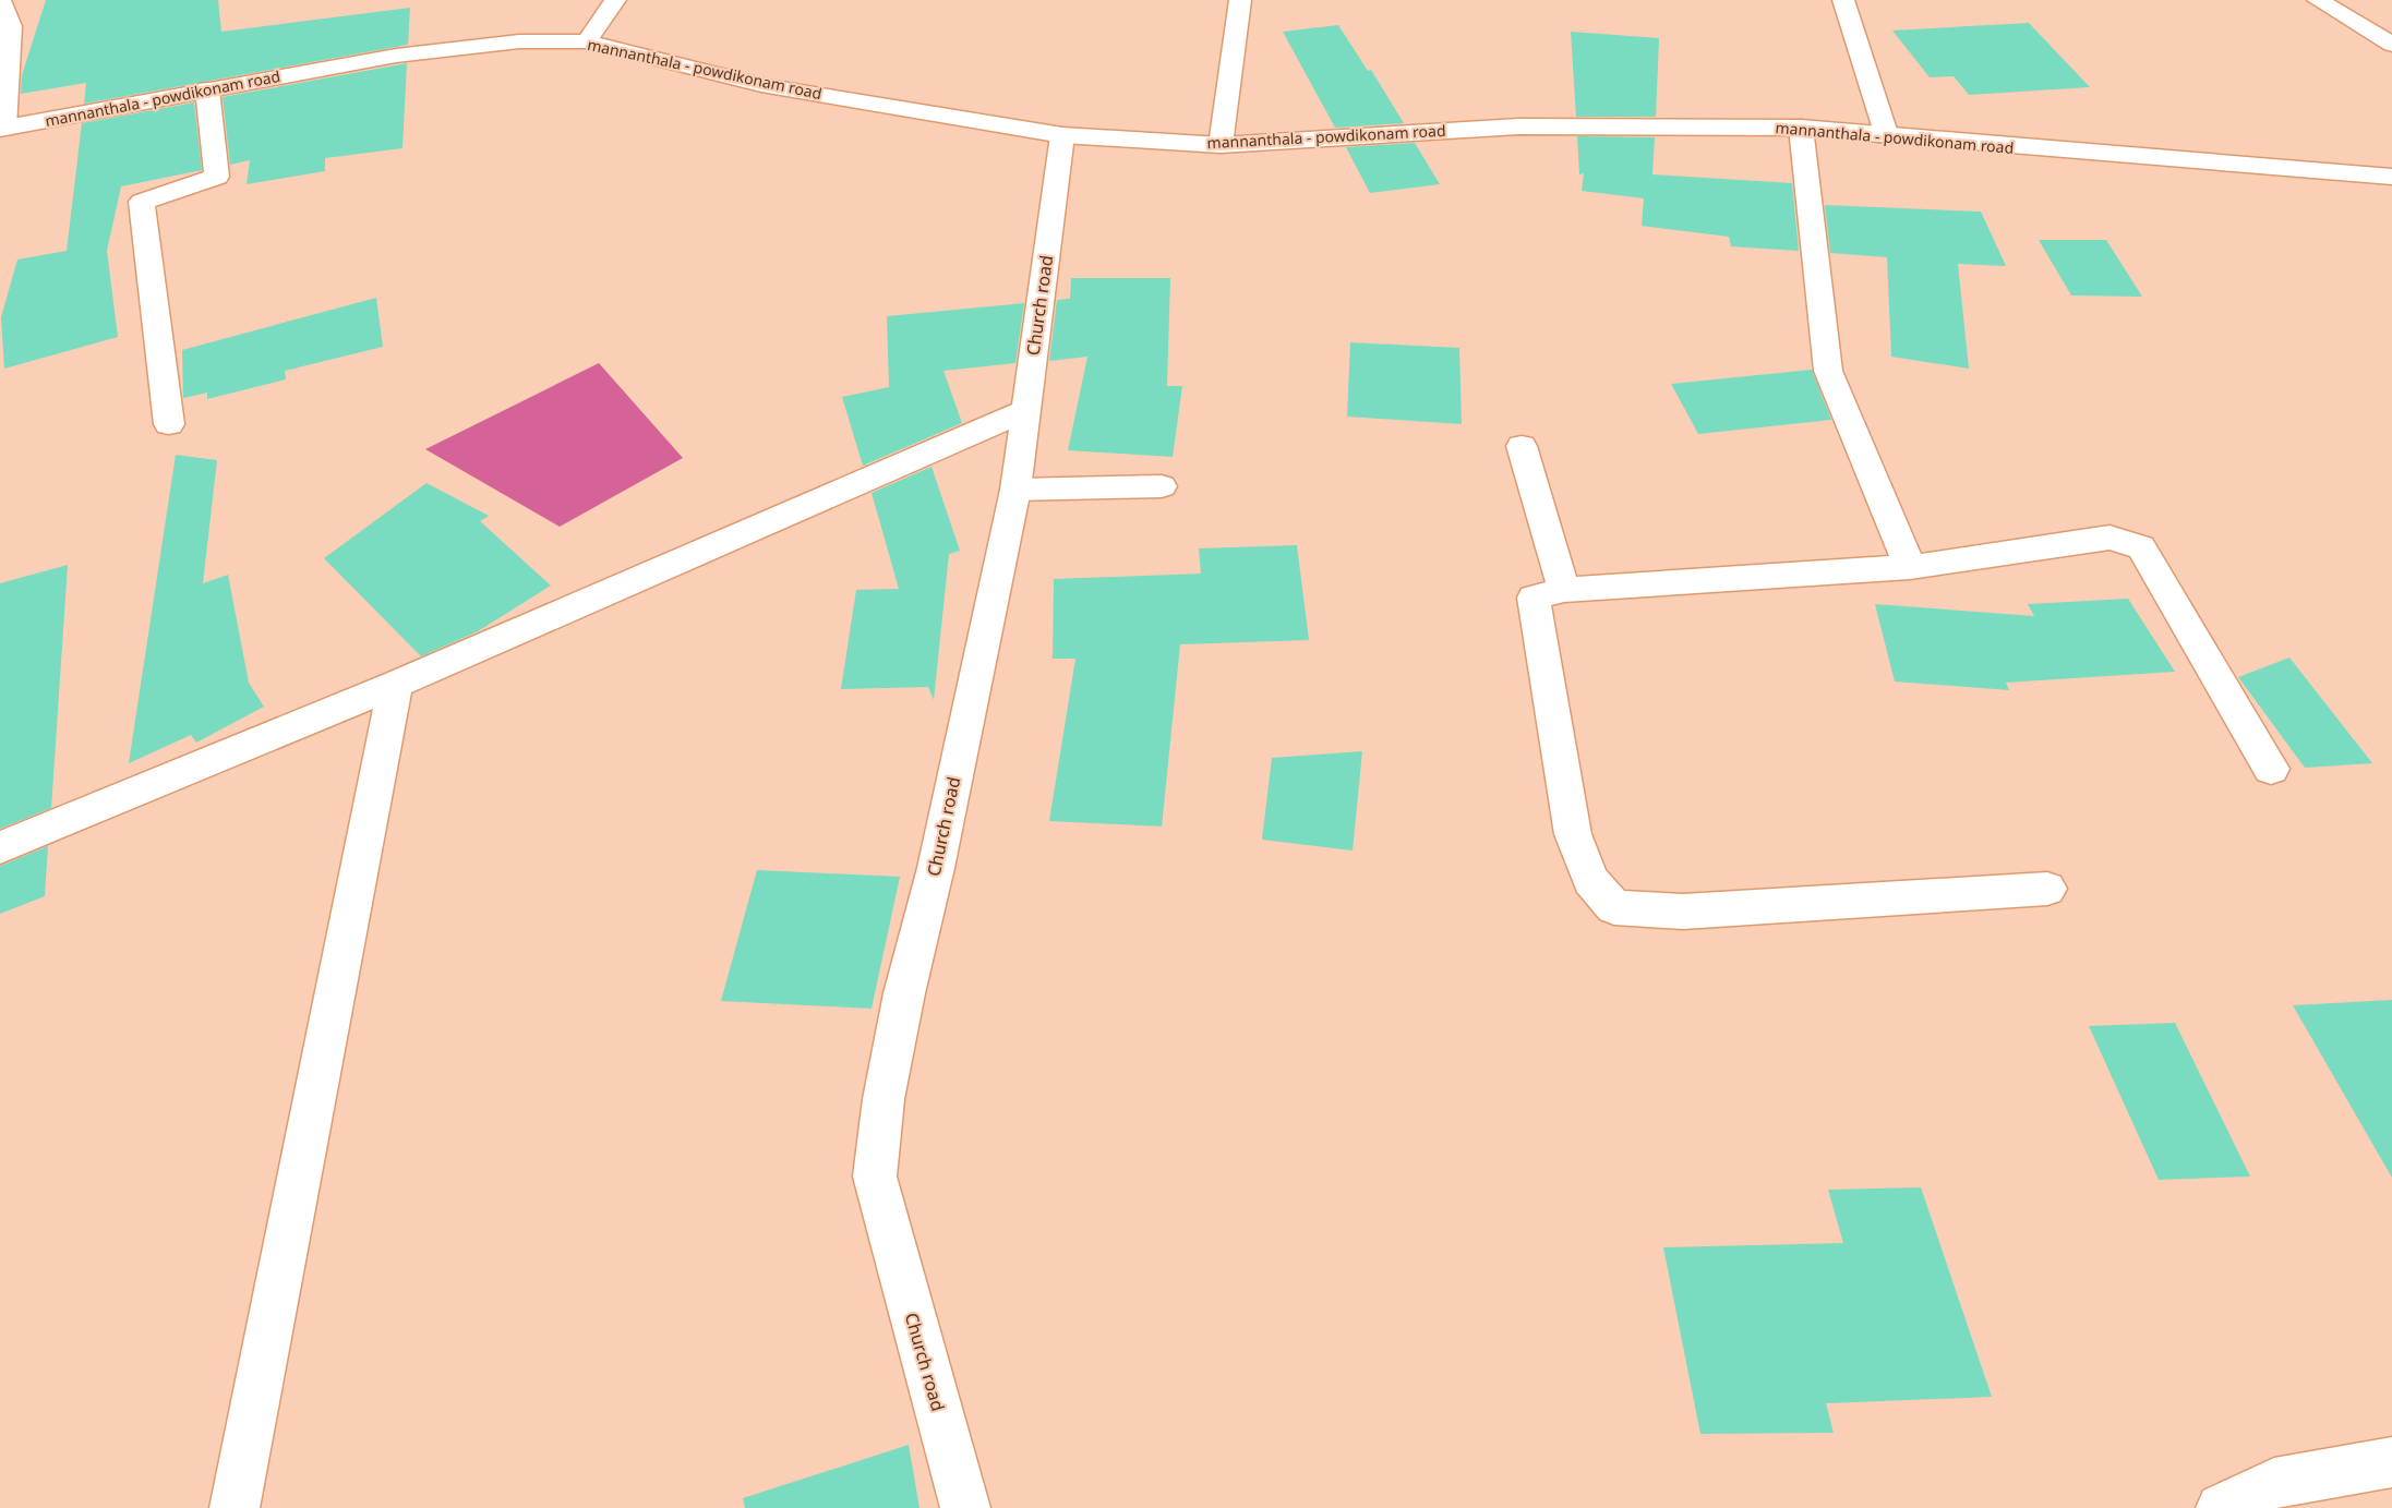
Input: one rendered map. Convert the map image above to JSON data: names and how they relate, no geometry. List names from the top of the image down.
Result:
{
  "streets": {
    "street": ["mannanthala - powdikonam road", "Church road"]
  },
  "crossings": [
    ["mannanthala - powdikonam road", "Church road"]
  ]
}
